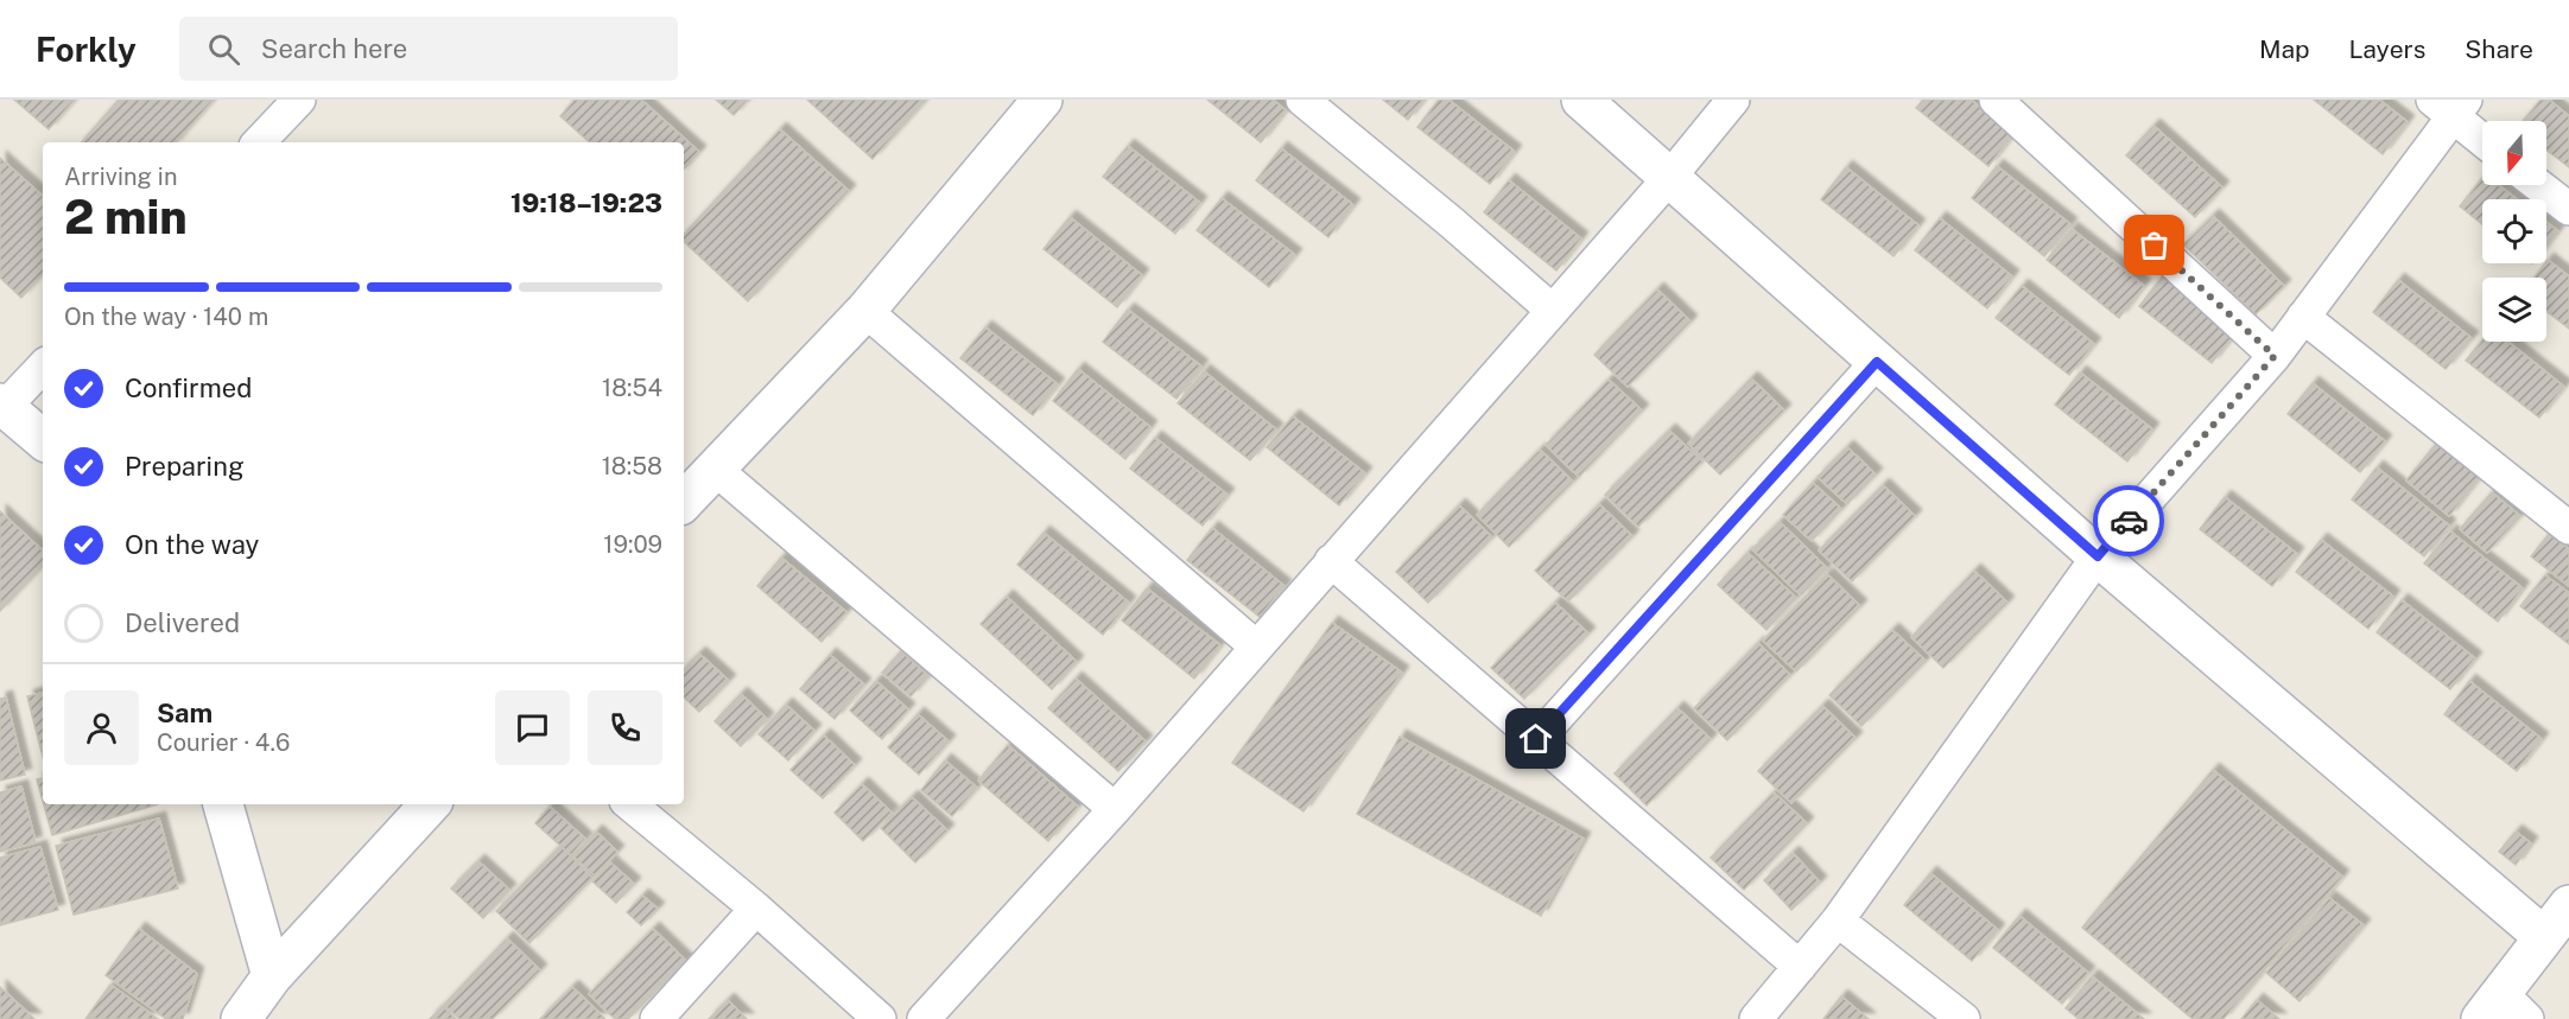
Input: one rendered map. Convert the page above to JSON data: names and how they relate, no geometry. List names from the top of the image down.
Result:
{
  "north": "bottom",
  "page": {
    "header": "Forkly",
    "search": "Search here",
    "nav": ["Map", "Layers", "Share"],
    "heading": ["2 min", "Arriving in", "19:18–19:23"],
    "panel": ["Sam", "Courier · 4.6"],
    "bar": "On the way · 140 m",
    "list": [
      ["Confirmed", "18:54"],
      ["Preparing", "18:58"],
      ["On the way", "19:09"],
      "Delivered"
    ]
  }
}
